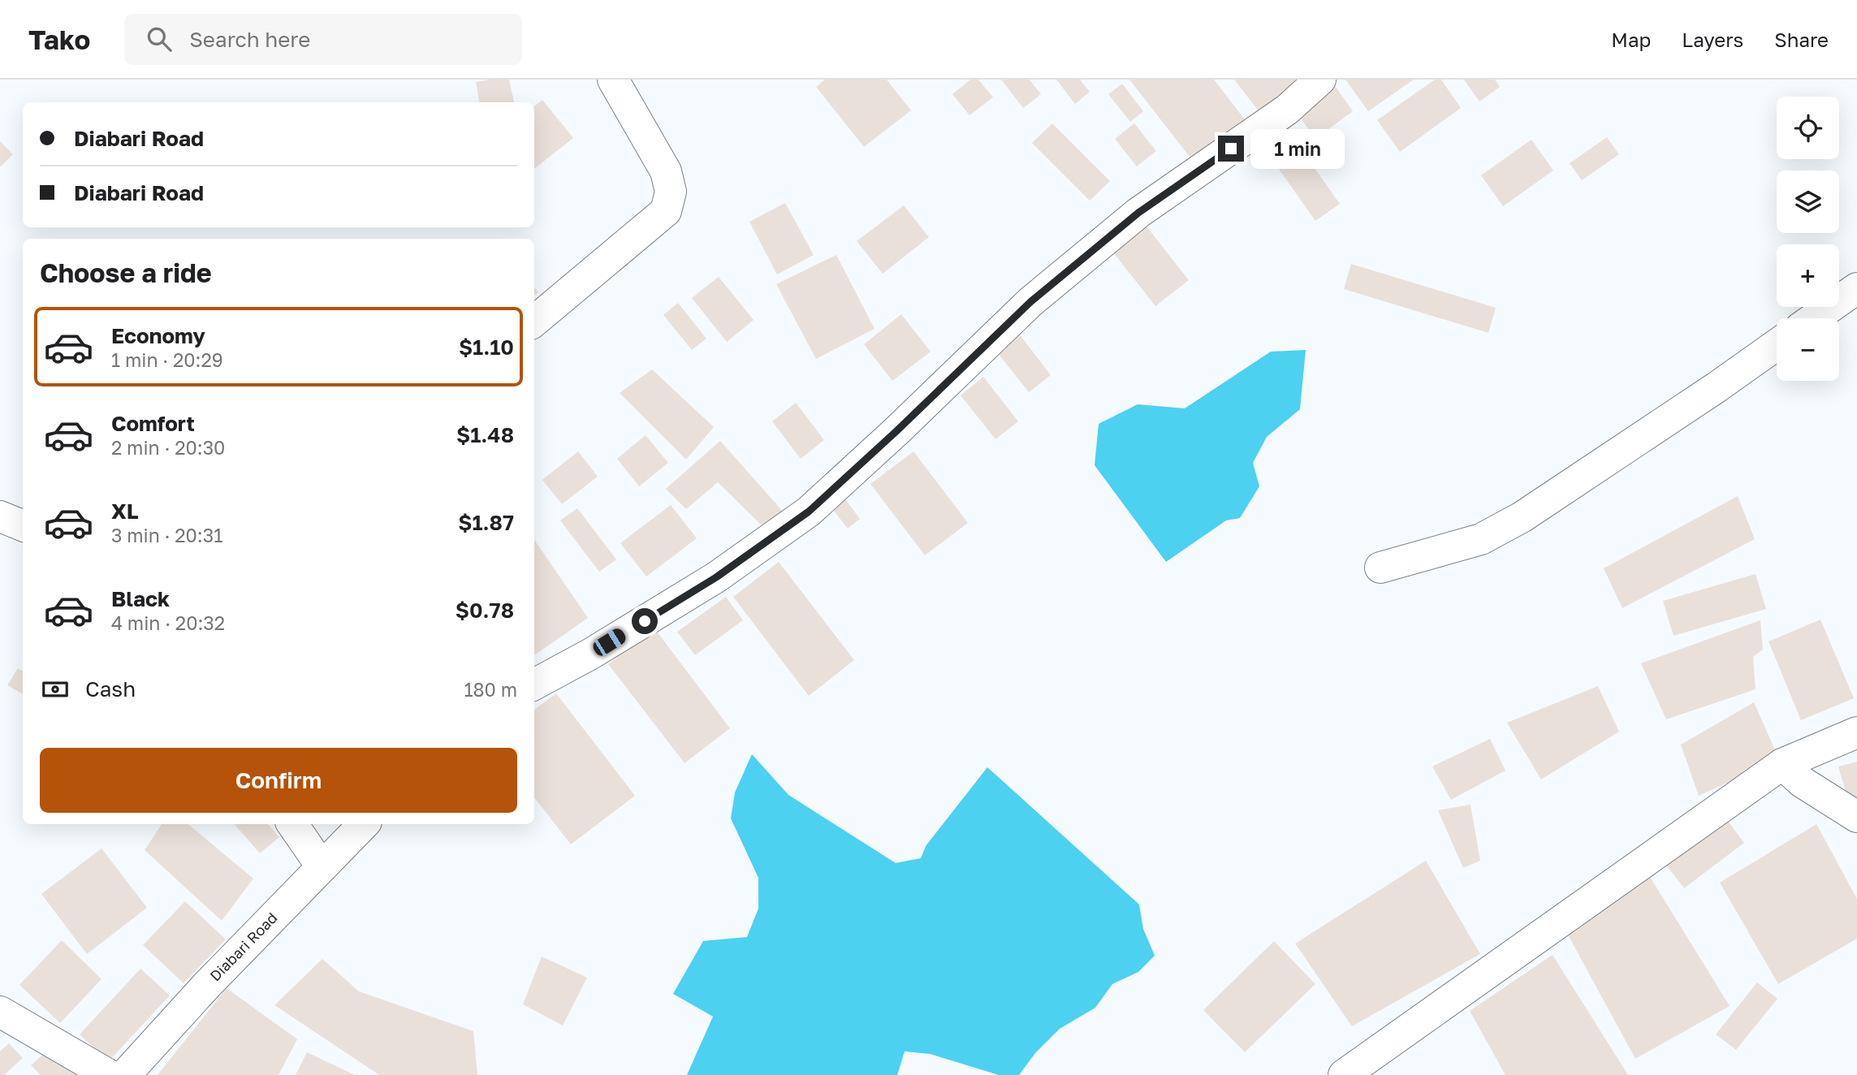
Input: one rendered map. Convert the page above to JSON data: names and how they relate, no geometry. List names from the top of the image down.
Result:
{
  "streets": {
    "street": ["Diabari Road"]
  },
  "page": {
    "header": "Tako",
    "search": "Search here",
    "nav": ["Map", "Layers", "Share"],
    "map_buttons": ["+", "−"],
    "banner": ["Diabari Road", "Diabari Road"],
    "bubble": "1 min",
    "heading": "Choose a ride",
    "list": [
      {
        "name": "Economy",
        "note": "1 min · 20:29",
        "value": "$1.10"
      },
      {
        "name": "Comfort",
        "note": "2 min · 20:30",
        "value": "$1.48"
      },
      {
        "name": "XL",
        "note": "3 min · 20:31",
        "value": "$1.87"
      },
      {
        "name": "Black",
        "note": "4 min · 20:32",
        "value": "$0.78"
      }
    ],
    "pay": ["Cash", "180 m"],
    "buttons": "Confirm"
  }
}
